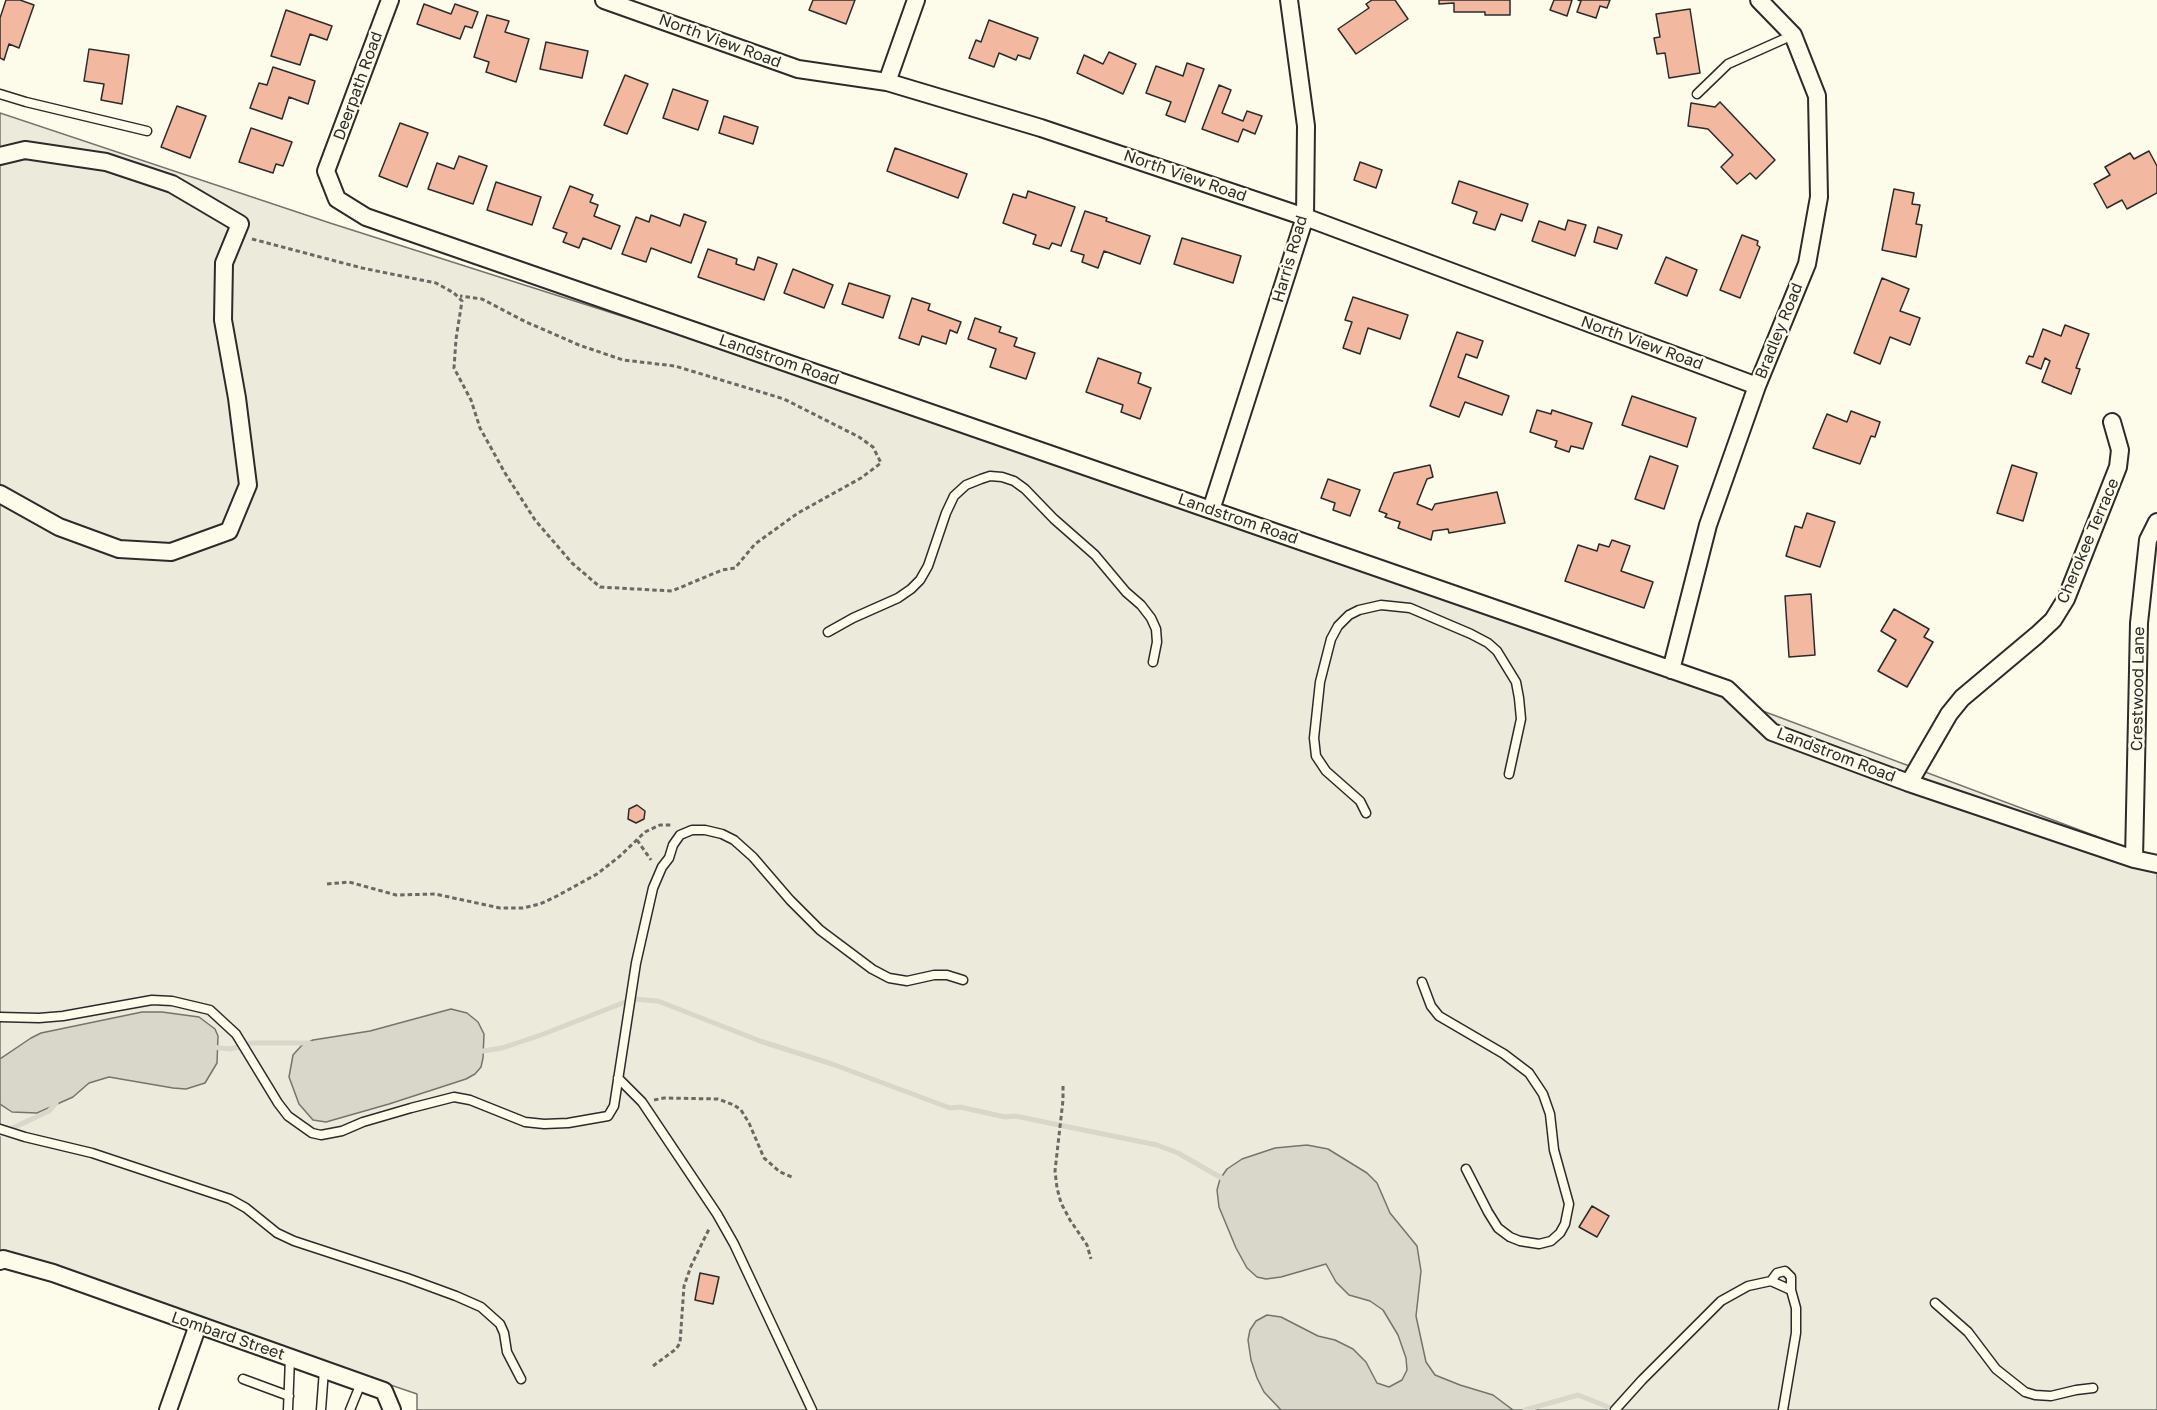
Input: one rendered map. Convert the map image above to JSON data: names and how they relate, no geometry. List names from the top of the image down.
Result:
{
  "streets": {
    "street": [
      "North View Road",
      "Deerpath Road",
      "Harris Road",
      "Bradley Road",
      "Landstrom Road",
      "Cherokee Terrace",
      "Crestwood Lane",
      "Lombard Street"
    ]
  },
  "crossings": [
    ["North View Road", "Harris Road"],
    ["North View Road", "Bradley Road"],
    ["Deerpath Road", "Landstrom Road"],
    ["Harris Road", "Landstrom Road"],
    ["Bradley Road", "Landstrom Road"],
    ["Landstrom Road", "Cherokee Terrace"],
    ["Landstrom Road", "Crestwood Lane"]
  ]
}
